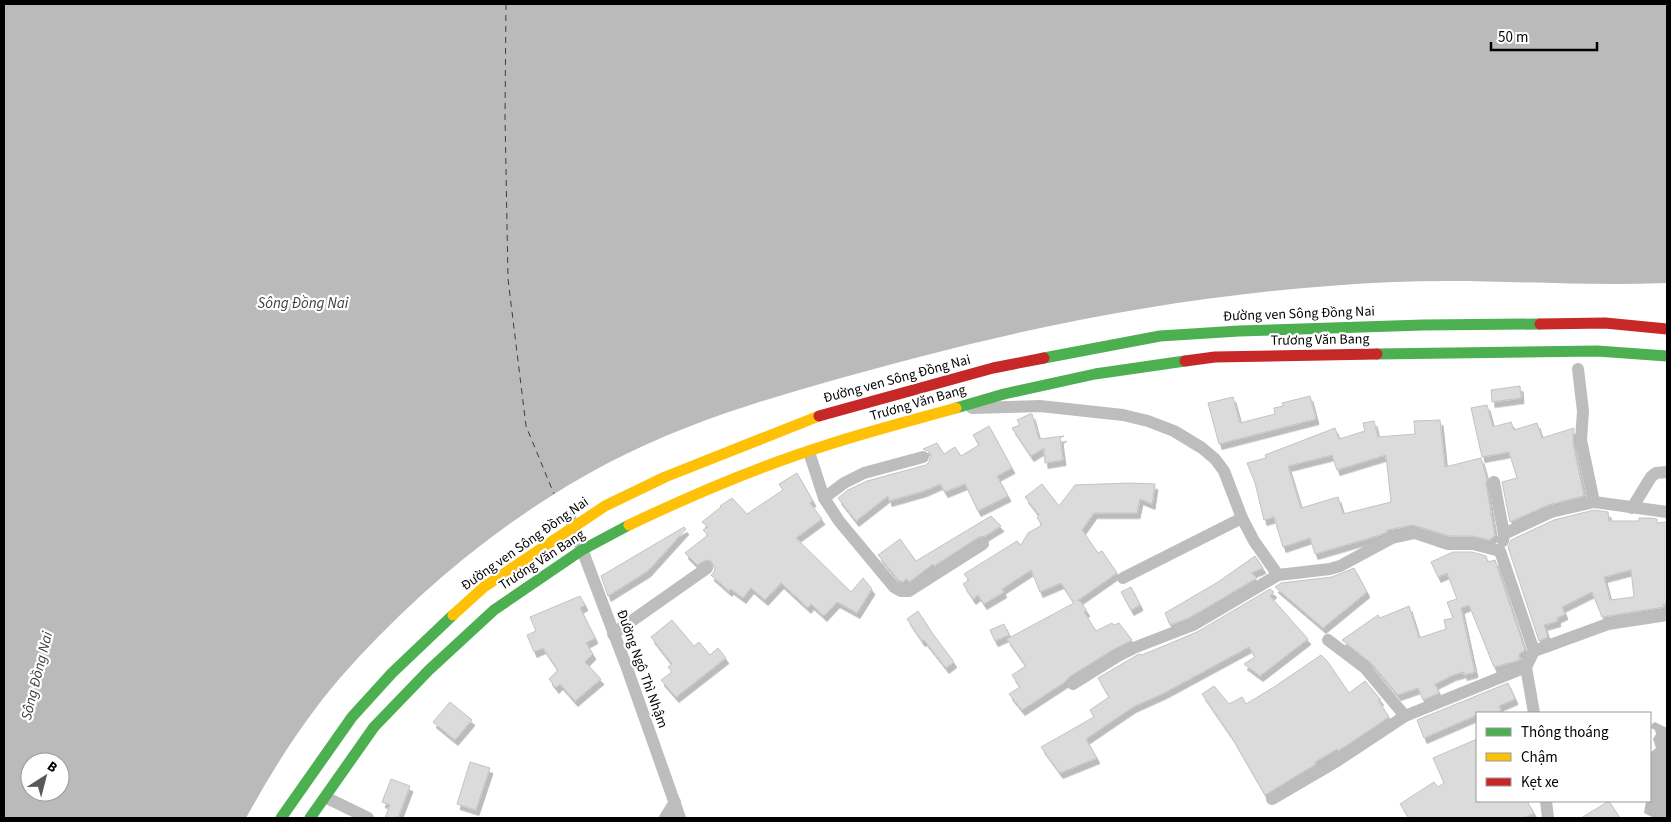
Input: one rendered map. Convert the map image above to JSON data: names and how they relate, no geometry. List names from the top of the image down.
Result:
{
  "streets": {
    "main road": ["Đường ven Sông Đồng Nai", "Trương Văn Bang"],
    "street": ["Đường Ngô Thì Nhậm"]
  },
  "crossings": [
    ["Đường ven Sông Đồng Nai", "Đường Ngô Thì Nhậm"],
    ["Trương Văn Bang", "Đường Ngô Thì Nhậm"]
  ],
  "water": ["Sông Đồng Nai"],
  "legend": ["Thông thoáng", "Chậm", "Kẹt xe"],
  "scale_bar": "50 m",
  "north": "top right"
}
